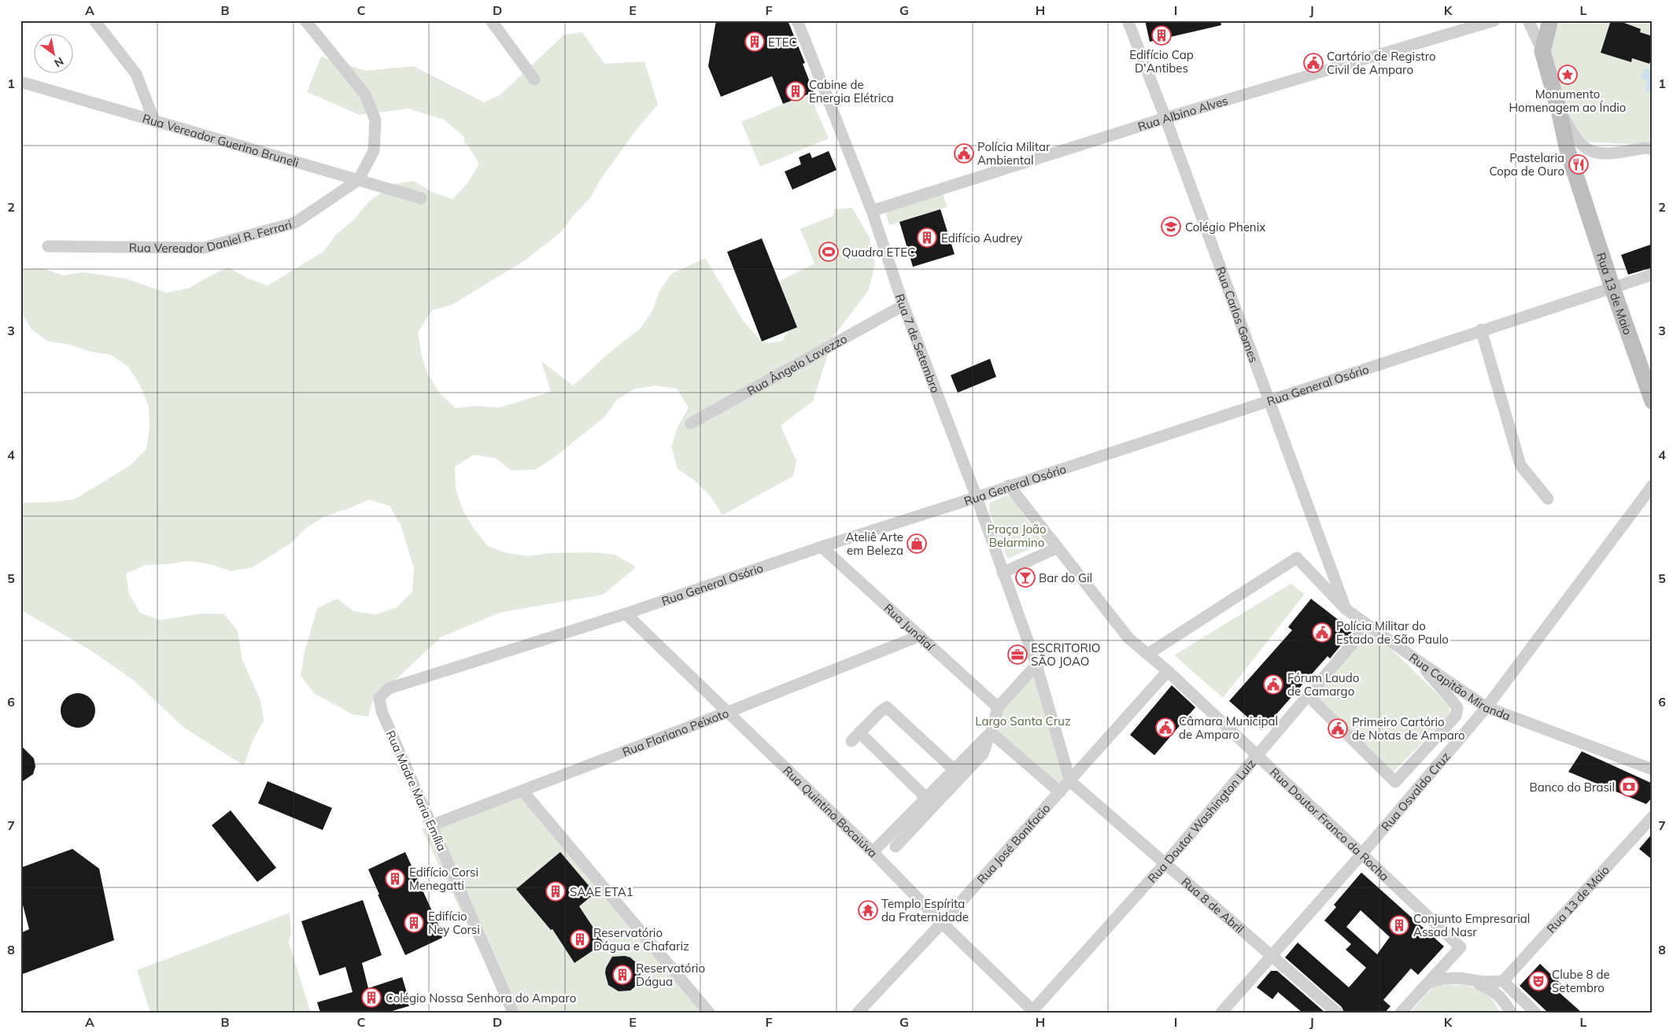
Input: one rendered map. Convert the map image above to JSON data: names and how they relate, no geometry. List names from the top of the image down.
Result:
{
  "streets": {
    "street": [
      "Rua Albino Alves",
      "Rua Vereador Guerino Bruneli",
      "Rua Vereador Daniel R. Ferrari",
      "Rua 13 de Maio",
      "Rua Carlos Gomes",
      "Rua 7 de Setembro",
      "Rua Ângelo Lavezzo",
      "Rua General Osório",
      "Rua Jundiaí",
      "Rua Capitão Miranda",
      "Rua Floriano Peixoto",
      "Rua Madre Maria Emília",
      "Rua Osvaldo Cruz",
      "Rua Quintino Bocaiúva",
      "Rua Doutor Washington Luiz",
      "Rua Doutor Franco da Rocha",
      "Rua José Bonifacio",
      "Rua 8 de Abril"
    ]
  },
  "crossings": [
    ["Rua Albino Alves", "Rua Carlos Gomes"],
    ["Rua Albino Alves", "Rua 7 de Setembro"],
    ["Rua Vereador Guerino Bruneli", "Rua Vereador Daniel R. Ferrari"],
    ["Rua 13 de Maio", "Rua General Osório"],
    ["Rua Carlos Gomes", "Rua General Osório"],
    ["Rua Carlos Gomes", "Rua Capitão Miranda"],
    ["Rua 7 de Setembro", "Rua Ângelo Lavezzo"],
    ["Rua 7 de Setembro", "Rua General Osório"],
    ["Rua General Osório", "Rua Jundiaí"],
    ["Rua General Osório", "Rua Madre Maria Emília"],
    ["Rua General Osório", "Rua Quintino Bocaiúva"],
    ["Rua Jundiaí", "Rua Floriano Peixoto"],
    ["Rua Capitão Miranda", "Rua Osvaldo Cruz"],
    ["Rua Capitão Miranda", "Rua Doutor Washington Luiz"],
    ["Rua Capitão Miranda", "Rua Doutor Franco da Rocha"],
    ["Rua Floriano Peixoto", "Rua Madre Maria Emília"],
    ["Rua Floriano Peixoto", "Rua Quintino Bocaiúva"],
    ["Rua Osvaldo Cruz", "Rua Doutor Franco da Rocha"],
    ["Rua Osvaldo Cruz", "Rua 8 de Abril"],
    ["Rua Quintino Bocaiúva", "Rua Doutor Washington Luiz"],
    ["Rua Quintino Bocaiúva", "Rua José Bonifacio"],
    ["Rua Doutor Washington Luiz", "Rua Doutor Franco da Rocha"],
    ["Rua Doutor Washington Luiz", "Rua 8 de Abril"],
    ["Rua Doutor Franco da Rocha", "Rua José Bonifacio"],
    ["Rua José Bonifacio", "Rua 8 de Abril"]
  ],
  "parks": ["Praça João Belarmino", "Largo Santa Cruz"],
  "places": {
    "building": [
      "Edifício Cap D'Antibes",
      "ETEC",
      "Cabine de Energia Elétrica",
      "Edifício Audrey",
      "Edifício Corsi Menegatti",
      "SAAE ETA1",
      "Edifício Ney Corsi",
      "Conjunto Empresarial Assad Nasr",
      "Reservatório Dágua e Chafariz",
      "Reservatório Dágua",
      "Colégio Nossa Senhora do Amparo"
    ],
    "public building": [
      "Cartório de Registro Civil de Amparo",
      "Polícia Militar Ambiental",
      "Polícia Militar do Estado de São Paulo",
      "Fórum Laudo de Camargo",
      "Câmara Municipal de Amparo",
      "Primeiro Cartório de Notas de Amparo"
    ],
    "place": ["Monumento Homenagem ao Índio"],
    "restaurant": ["Pastelaria Copa de Ouro"],
    "school or university": ["Colégio Phenix"],
    "sports": ["Quadra ETEC"],
    "shop": ["Ateliê Arte em Beleza"],
    "bar": ["Bar do Gil"],
    "office": ["ESCRITORIO SÃO JOAO"],
    "bank": ["Banco do Brasil"],
    "temple": ["Templo Espírita da Fraternidade"],
    "theatre": ["Clube 8 de Setembro"]
  },
  "north": "bottom right",
  "grid": {
    "columns": [
      "A",
      "B",
      "C",
      "D",
      "E",
      "F",
      "G",
      "H",
      "I",
      "J",
      "K",
      "L"
    ],
    "rows": [
      "1",
      "2",
      "3",
      "4",
      "5",
      "6",
      "7",
      "8"
    ]
  }
}
